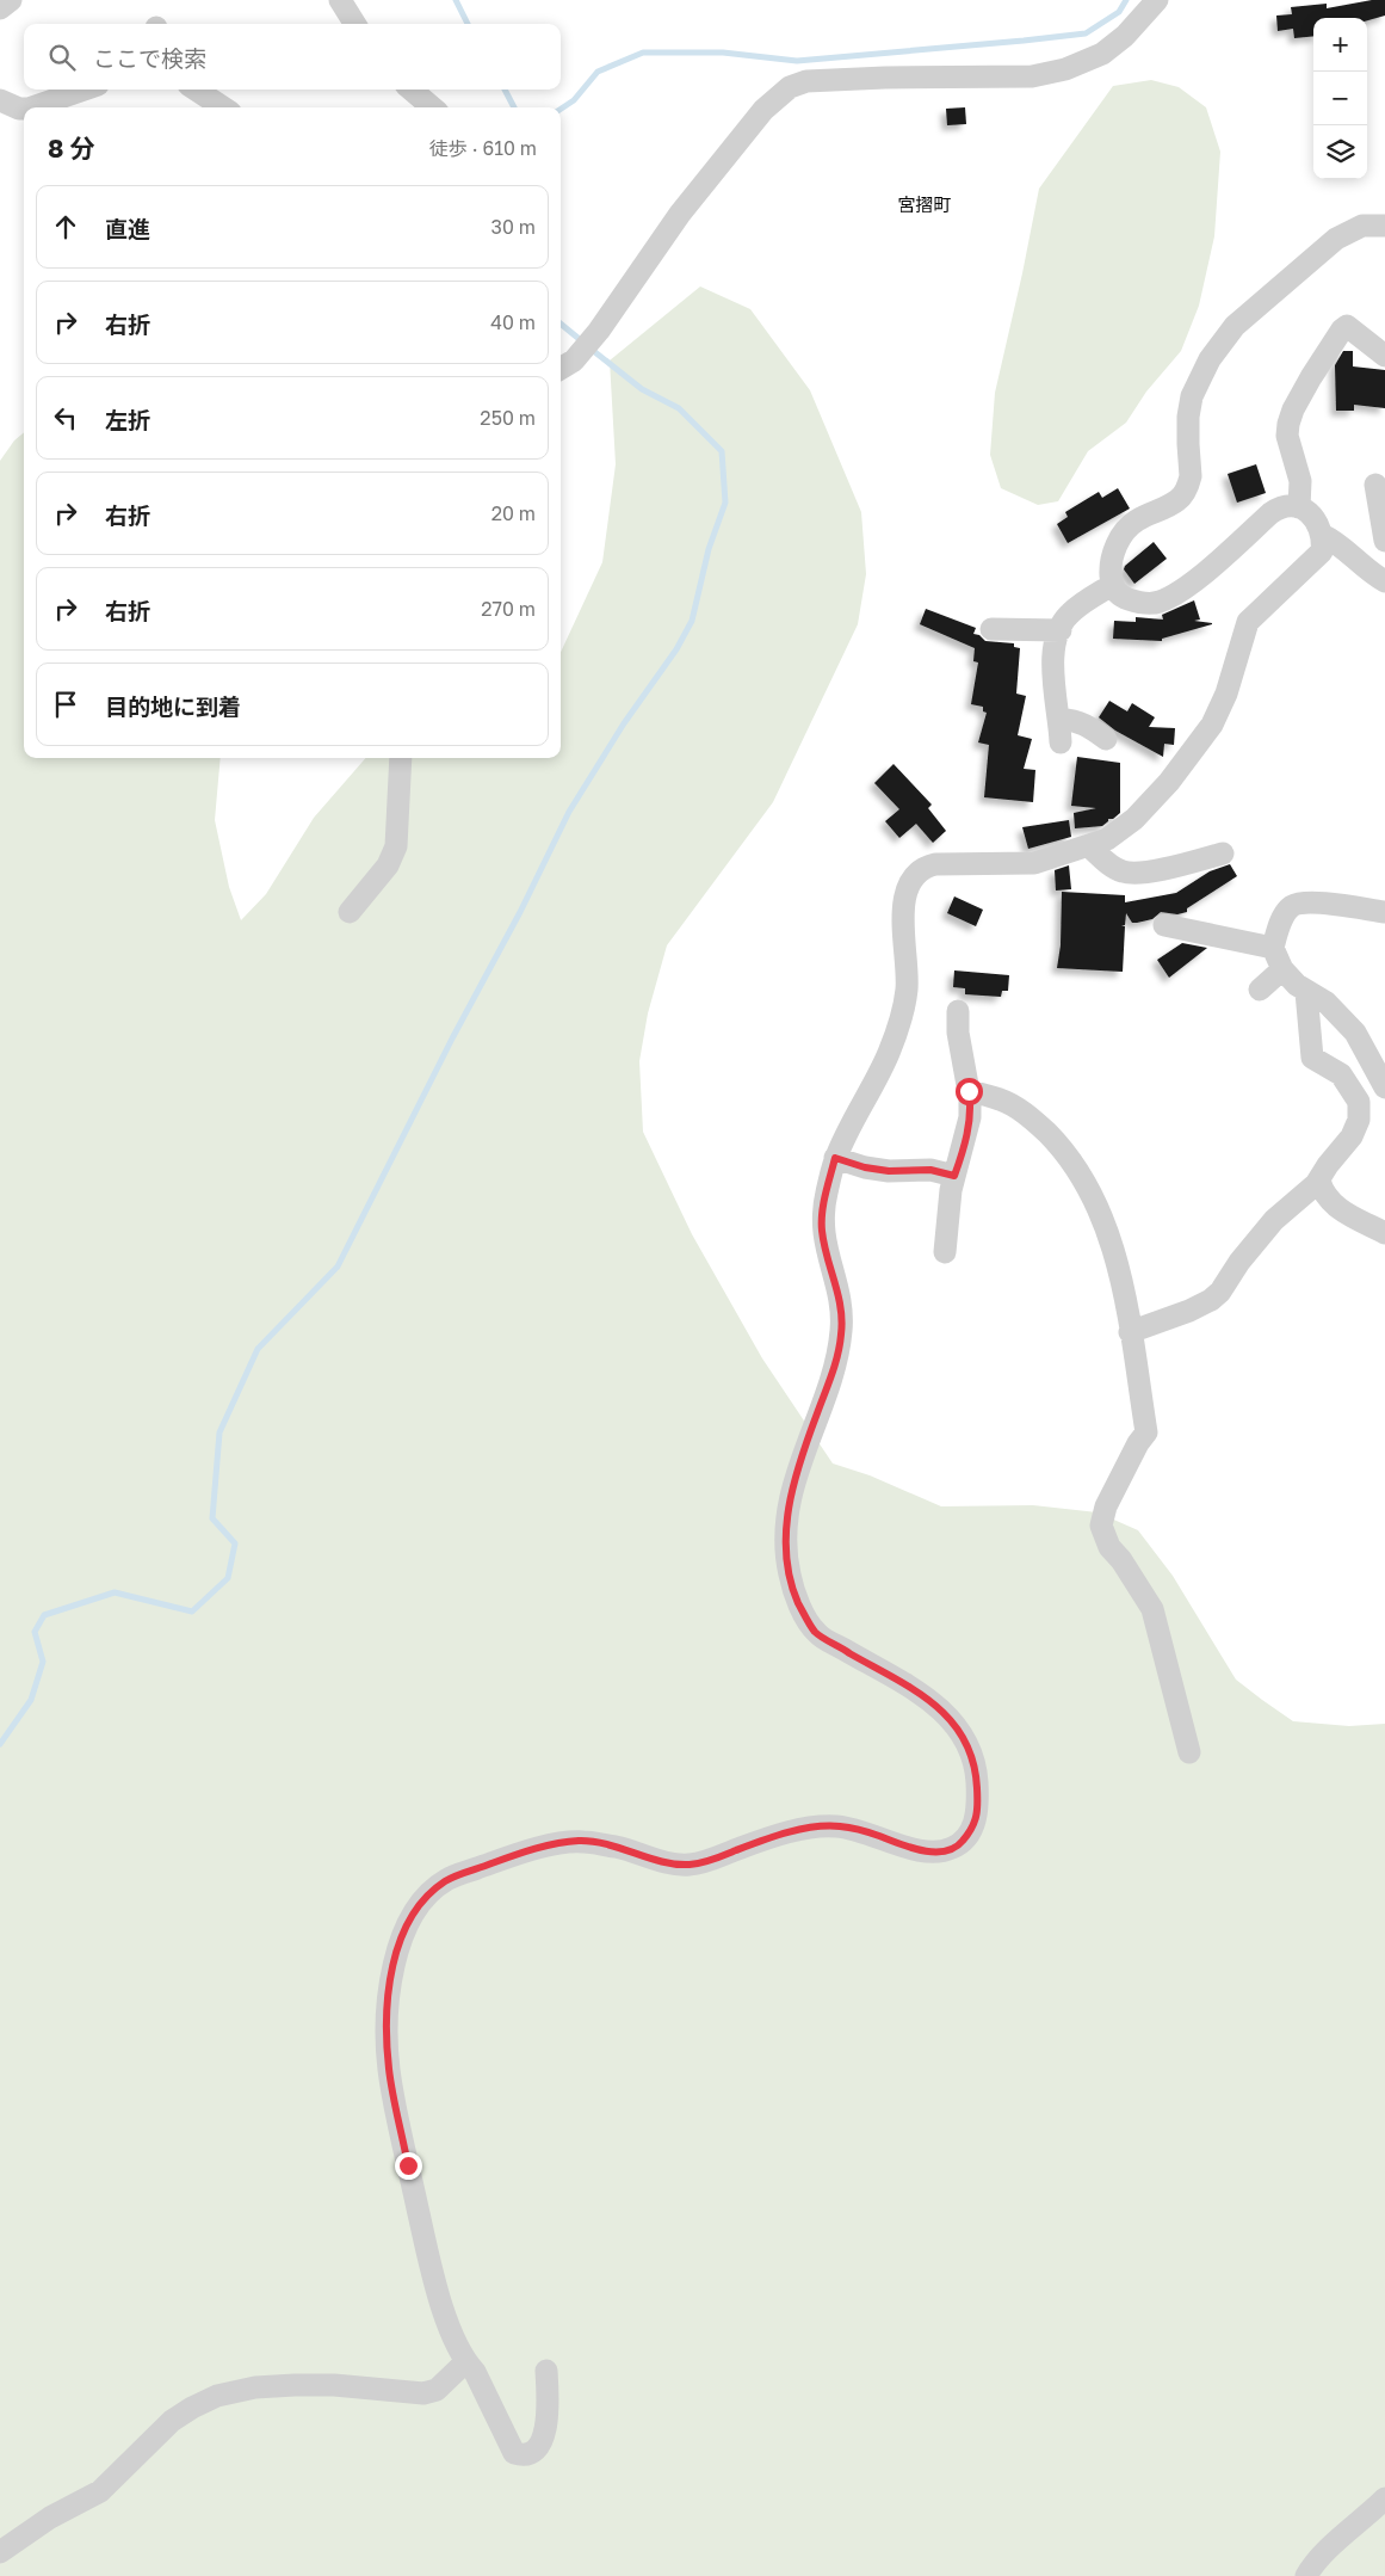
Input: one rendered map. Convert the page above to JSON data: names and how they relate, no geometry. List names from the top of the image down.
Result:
{
  "districts": ["宮摺町"],
  "page": {
    "map_buttons": ["+", "−"],
    "search": "ここで検索",
    "heading": ["8 分", "徒歩 · 610 m"],
    "list": [
      ["直進", "30 m"],
      ["右折", "40 m"],
      ["左折", "250 m"],
      ["右折", "20 m"],
      ["右折", "270 m"],
      "目的地に到着"
    ]
  }
}
